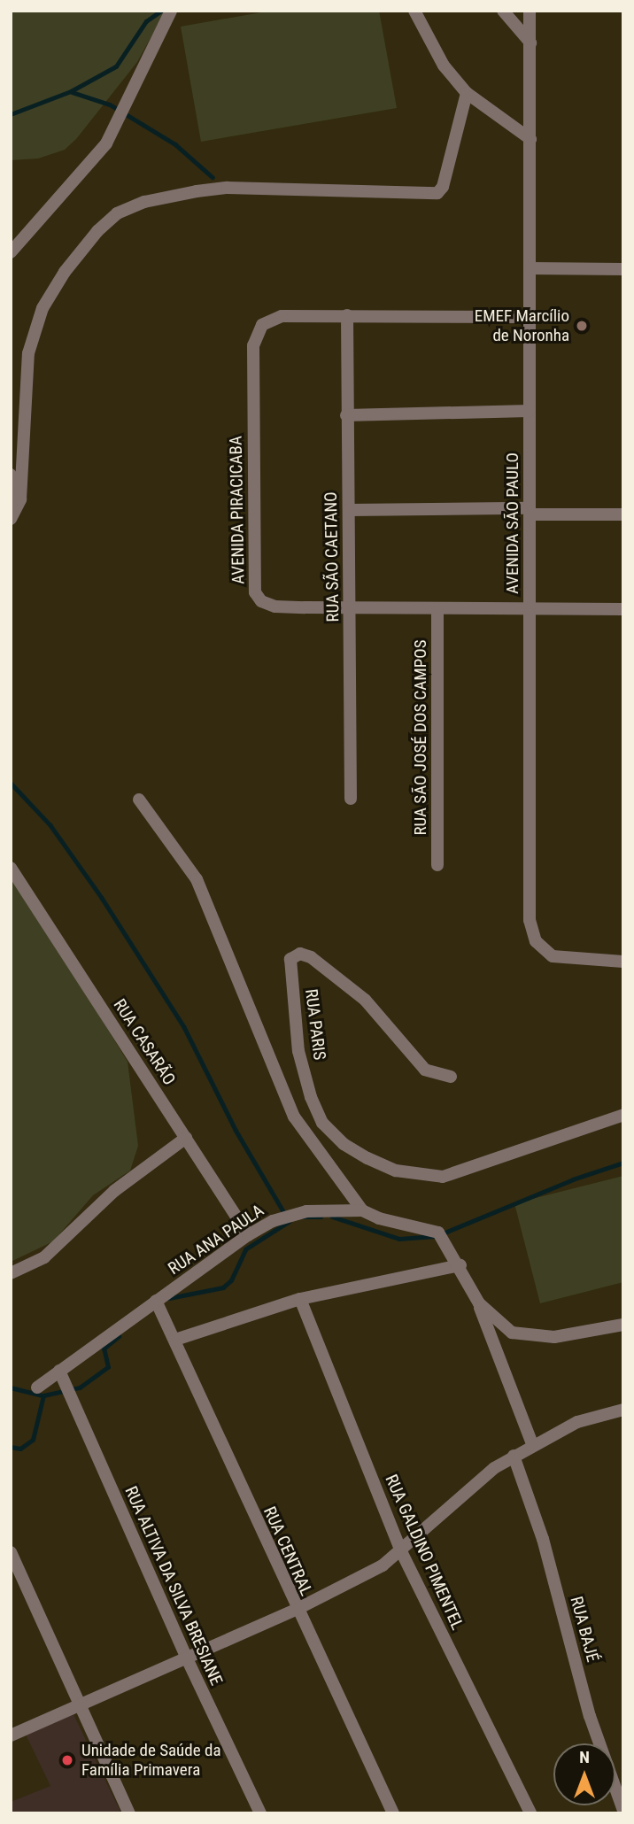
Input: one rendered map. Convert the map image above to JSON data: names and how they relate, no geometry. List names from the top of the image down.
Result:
{
  "streets": {
    "street": [
      "AVENIDA PIRACICABA",
      "AVENIDA SÃO PAULO",
      "RUA SÃO CAETANO",
      "RUA SÃO JOSÉ DOS CAMPOS",
      "RUA PARIS",
      "RUA CASARÃO",
      "RUA ANA PAULA",
      "RUA CENTRAL",
      "RUA GALDINO PIMENTEL",
      "RUA ALTIVA DA SILVA BRESIANE",
      "RUA BAJÉ"
    ]
  },
  "crossings": [
    ["AVENIDA PIRACICABA", "AVENIDA SÃO PAULO"],
    ["AVENIDA PIRACICABA", "RUA SÃO CAETANO"],
    ["AVENIDA PIRACICABA", "RUA SÃO JOSÉ DOS CAMPOS"],
    ["RUA CASARÃO", "RUA ANA PAULA"],
    ["RUA ANA PAULA", "RUA CENTRAL"],
    ["RUA ANA PAULA", "RUA ALTIVA DA SILVA BRESIANE"]
  ],
  "places": ["EMEF Marcílio de Noronha", "Unidade de Saúde da Família Primavera"],
  "north": "top"
}
